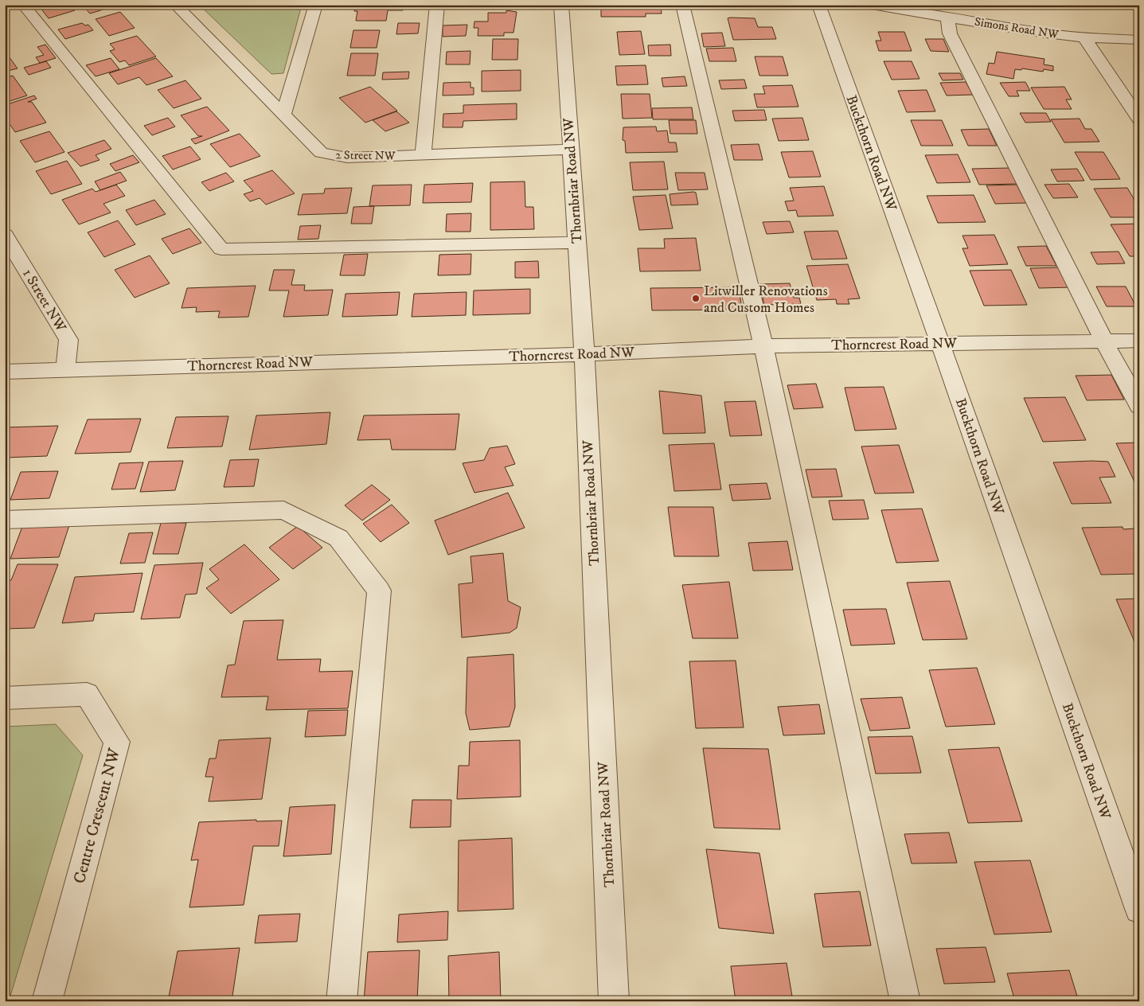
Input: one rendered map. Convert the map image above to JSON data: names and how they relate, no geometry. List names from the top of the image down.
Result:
{
  "streets": {
    "street": [
      "Simons Road NW",
      "Buckthorn Road NW",
      "2 Street NW",
      "Thornbriar Road NW",
      "1 Street NW",
      "Thorncrest Road NW",
      "Centre Crescent NW"
    ]
  },
  "crossings": [
    ["Buckthorn Road NW", "Thorncrest Road NW"],
    ["2 Street NW", "Thornbriar Road NW"],
    ["Thornbriar Road NW", "Thorncrest Road NW"],
    ["1 Street NW", "Thorncrest Road NW"]
  ],
  "places": ["Litwiller Renovations and Custom Homes"]
}
